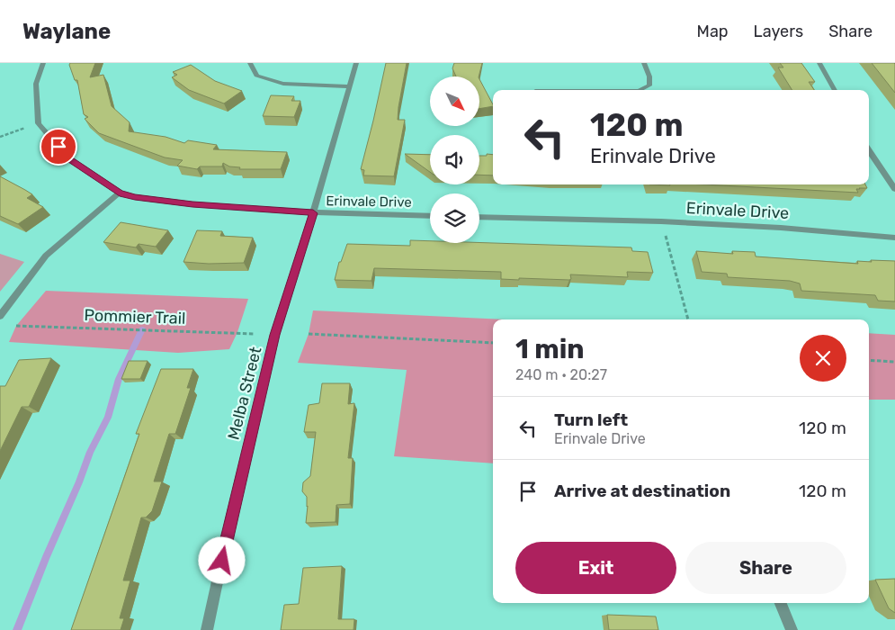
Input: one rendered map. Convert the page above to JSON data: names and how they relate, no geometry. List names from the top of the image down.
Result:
{
  "streets": {
    "street": ["Erinvale Drive", "Melba Street"],
    "path": ["Pommier Trail"]
  },
  "crossings": [
    ["Erinvale Drive", "Melba Street"]
  ],
  "north": "bottom right",
  "page": {
    "header": "Waylane",
    "nav": ["Map", "Layers", "Share"],
    "turn": ["120 m", "Erinvale Drive"],
    "heading": ["1 min", "240 m · 20:27"],
    "list": [
      {
        "name": "Turn left",
        "note": "Erinvale Drive",
        "value": "120 m"
      },
      {
        "name": "Arrive at destination",
        "value": "120 m"
      }
    ],
    "buttons": ["Exit", "Share"]
  }
}
